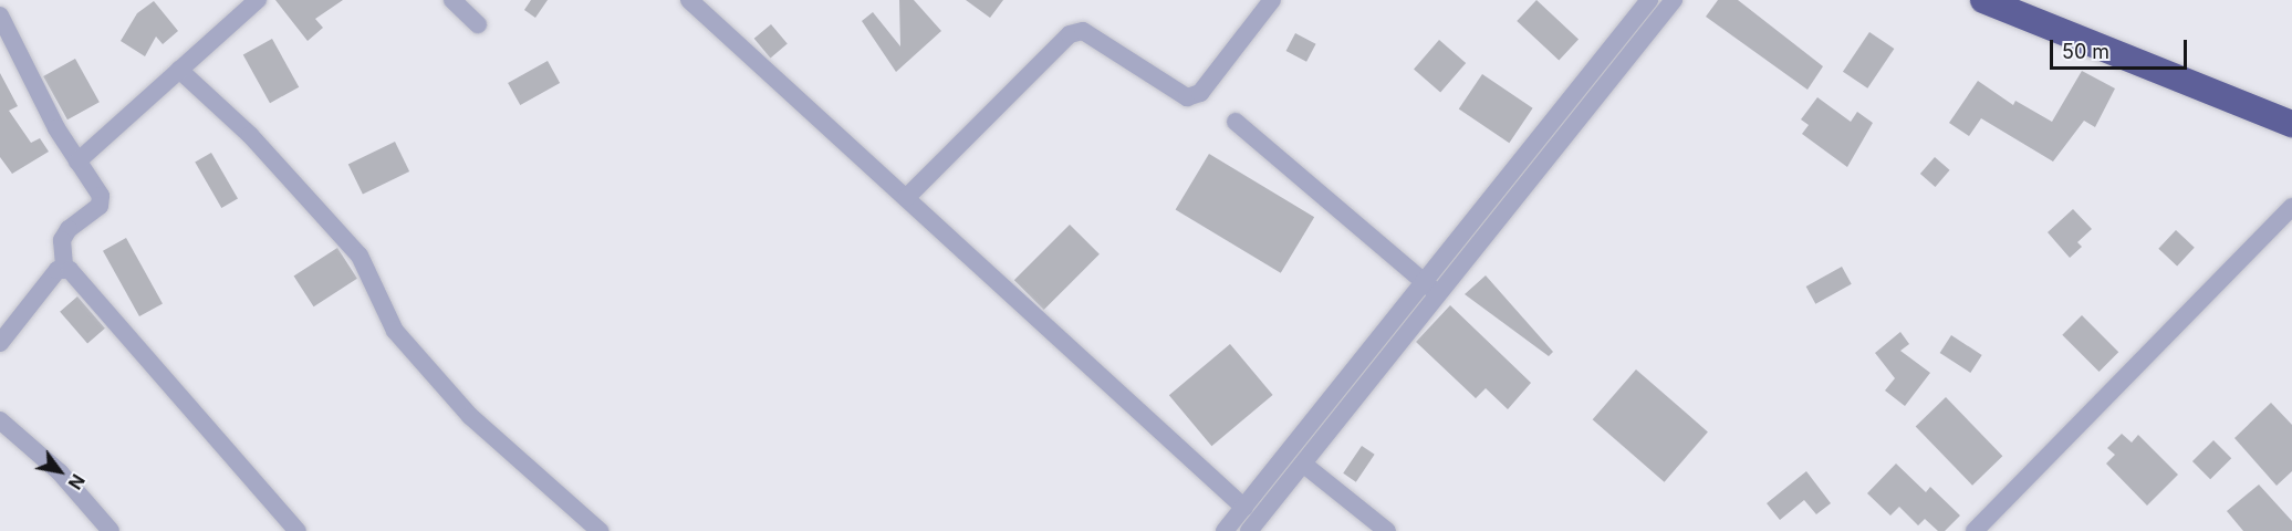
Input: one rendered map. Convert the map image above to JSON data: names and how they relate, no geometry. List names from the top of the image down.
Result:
{
  "scale_bar": "50 m",
  "north": "bottom right"
}
